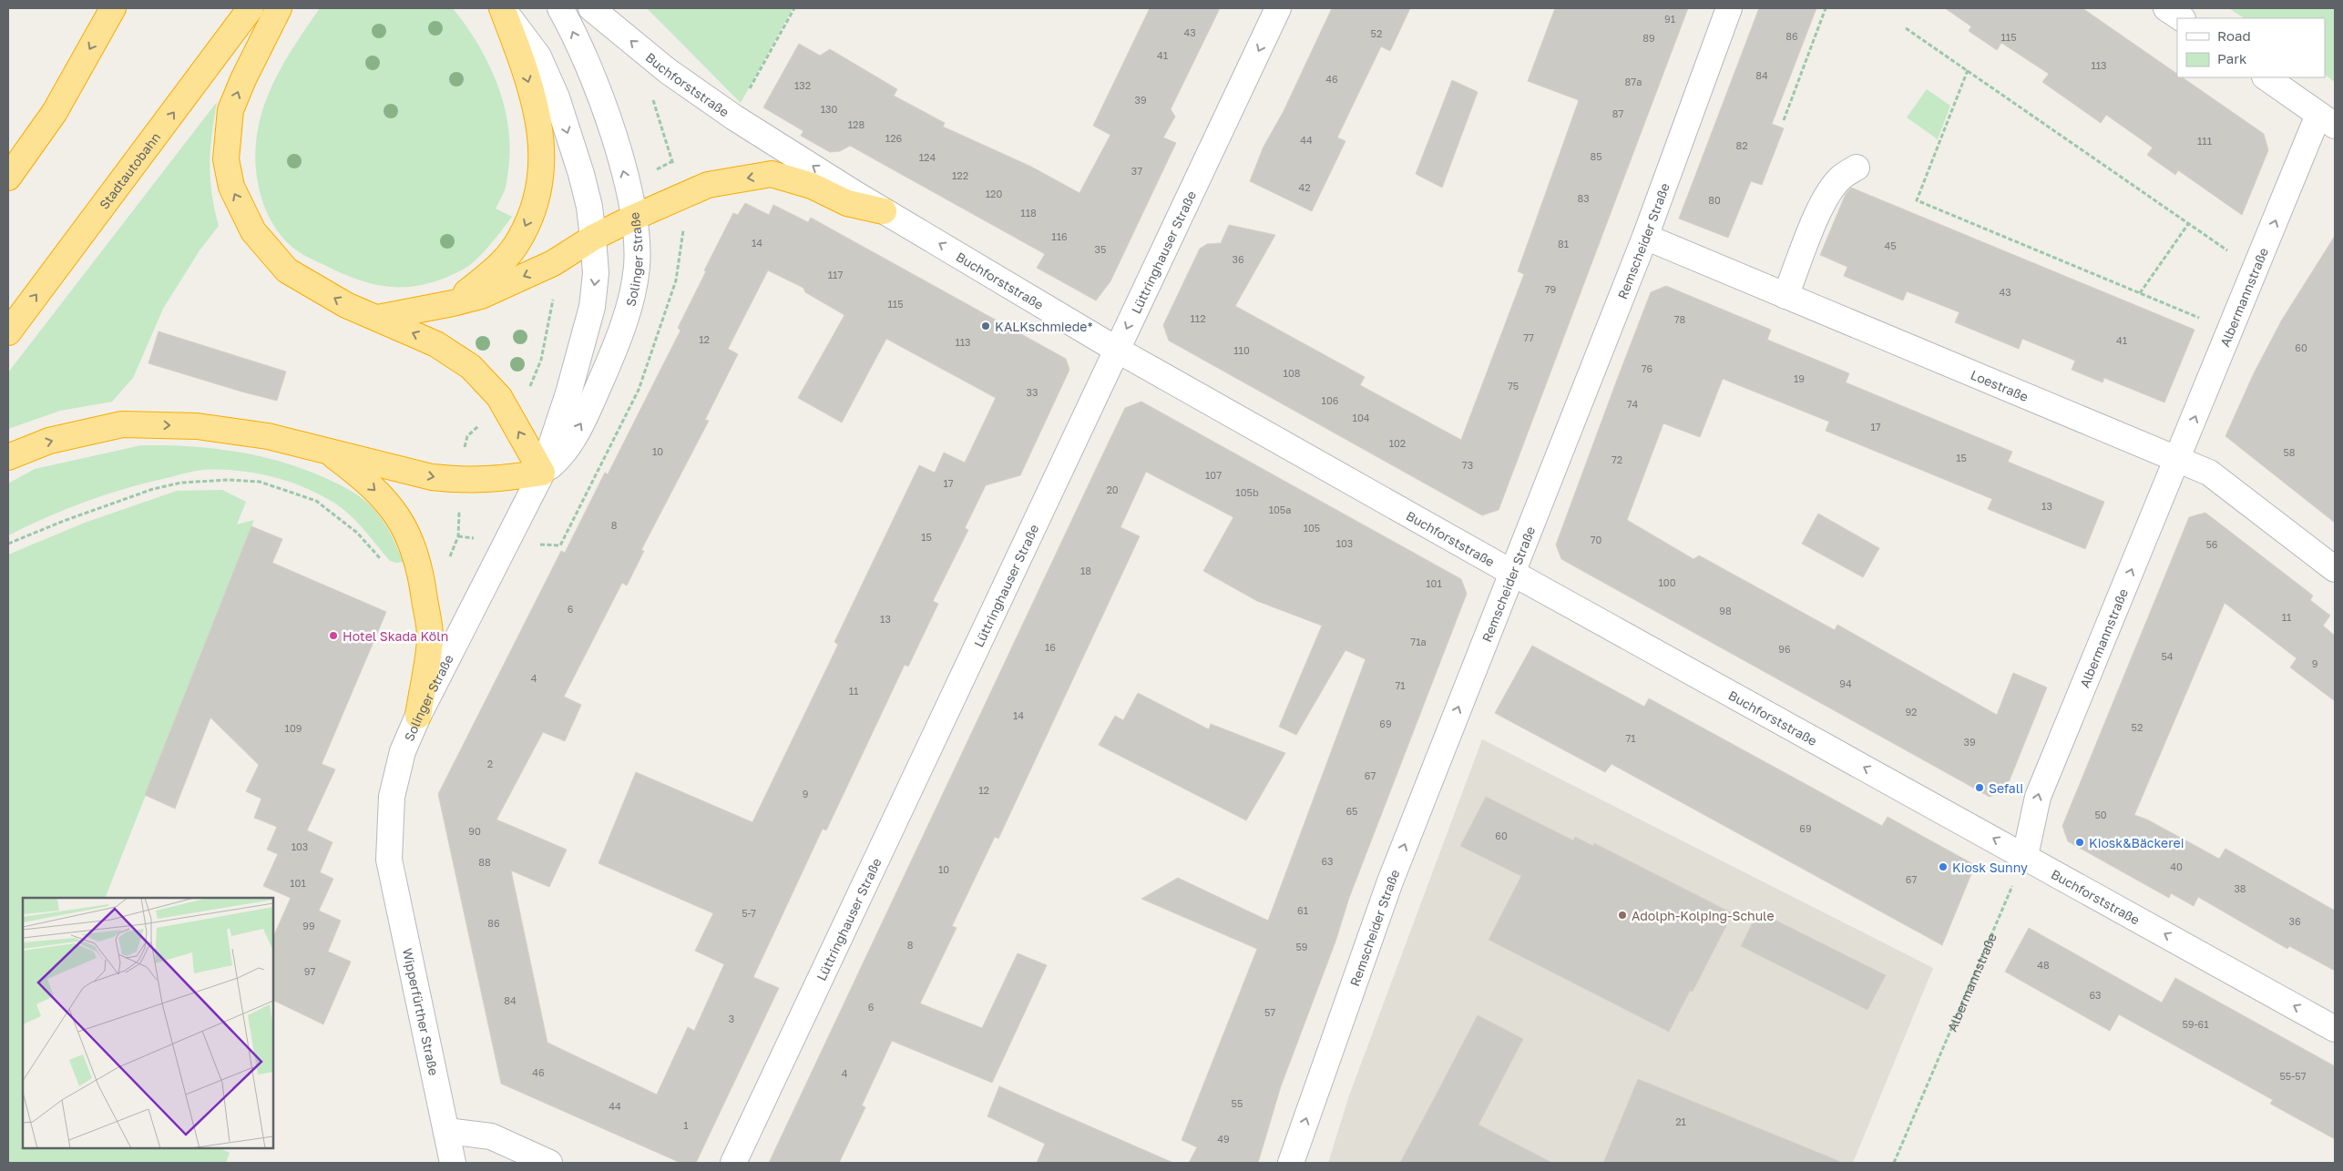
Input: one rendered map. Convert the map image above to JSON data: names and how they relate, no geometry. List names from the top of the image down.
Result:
{
  "streets": {
    "highway": ["Stadtautobahn"],
    "street": [
      "Buchforststraße",
      "Remscheider Straße",
      "Lüttringhauser Straße",
      "Solinger Straße",
      "Albermannstraße",
      "Loestraße",
      "Wipperfürther Straße"
    ]
  },
  "crossings": [
    ["Buchforststraße", "Remscheider Straße"],
    ["Buchforststraße", "Lüttringhauser Straße"],
    ["Buchforststraße", "Albermannstraße"],
    ["Remscheider Straße", "Loestraße"],
    ["Solinger Straße", "Wipperfürther Straße"],
    ["Albermannstraße", "Loestraße"]
  ],
  "one_way": ["Buchforststraße", "Remscheider Straße", "Albermannstraße"],
  "places": [
    "KALKschmiede*",
    "Hotel Skada Köln",
    "Sefali",
    "Kiosk&Bäckerei",
    "Kiosk Sunny",
    "Adolph-Kolping-Schule"
  ],
  "house_numbers": [
    "91",
    "43",
    "52",
    "86",
    "115",
    "89",
    "41",
    "113",
    "84",
    "46",
    "87a",
    "132",
    "39",
    "130",
    "87",
    "128",
    "126",
    "44",
    "111",
    "82",
    "85",
    "124",
    "37",
    "122",
    "42",
    "120",
    "83",
    "80",
    "118",
    "116",
    "14",
    "81",
    "45",
    "35",
    "36",
    "117",
    "79",
    "43",
    "115",
    "112",
    "78",
    "77",
    "12",
    "41",
    "113",
    "60",
    "110",
    "76",
    "108",
    "19",
    "75",
    "33",
    "106",
    "74",
    "104",
    "17",
    "102",
    "10",
    "58",
    "15",
    "72",
    "73",
    "107",
    "17",
    "20",
    "105b",
    "13",
    "105a",
    "8",
    "105",
    "15",
    "70",
    "103",
    "56",
    "18",
    "100",
    "101",
    "6",
    "98",
    "11",
    "13",
    "71a",
    "16",
    "96",
    "54",
    "9",
    "4",
    "94",
    "71",
    "11",
    "92",
    "14",
    "69",
    "52",
    "109",
    "71",
    "39",
    "2",
    "67",
    "12",
    "9",
    "65",
    "50",
    "69",
    "90",
    "60",
    "103",
    "63",
    "88",
    "40",
    "10",
    "67",
    "101",
    "38",
    "61",
    "5-7",
    "36",
    "86",
    "99",
    "8",
    "59",
    "48",
    "97",
    "63",
    "84",
    "6",
    "57",
    "3",
    "59-61",
    "46",
    "4",
    "55-57",
    "55",
    "44",
    "21",
    "1",
    "49"
  ],
  "legend": ["Road", "Park"]
}
